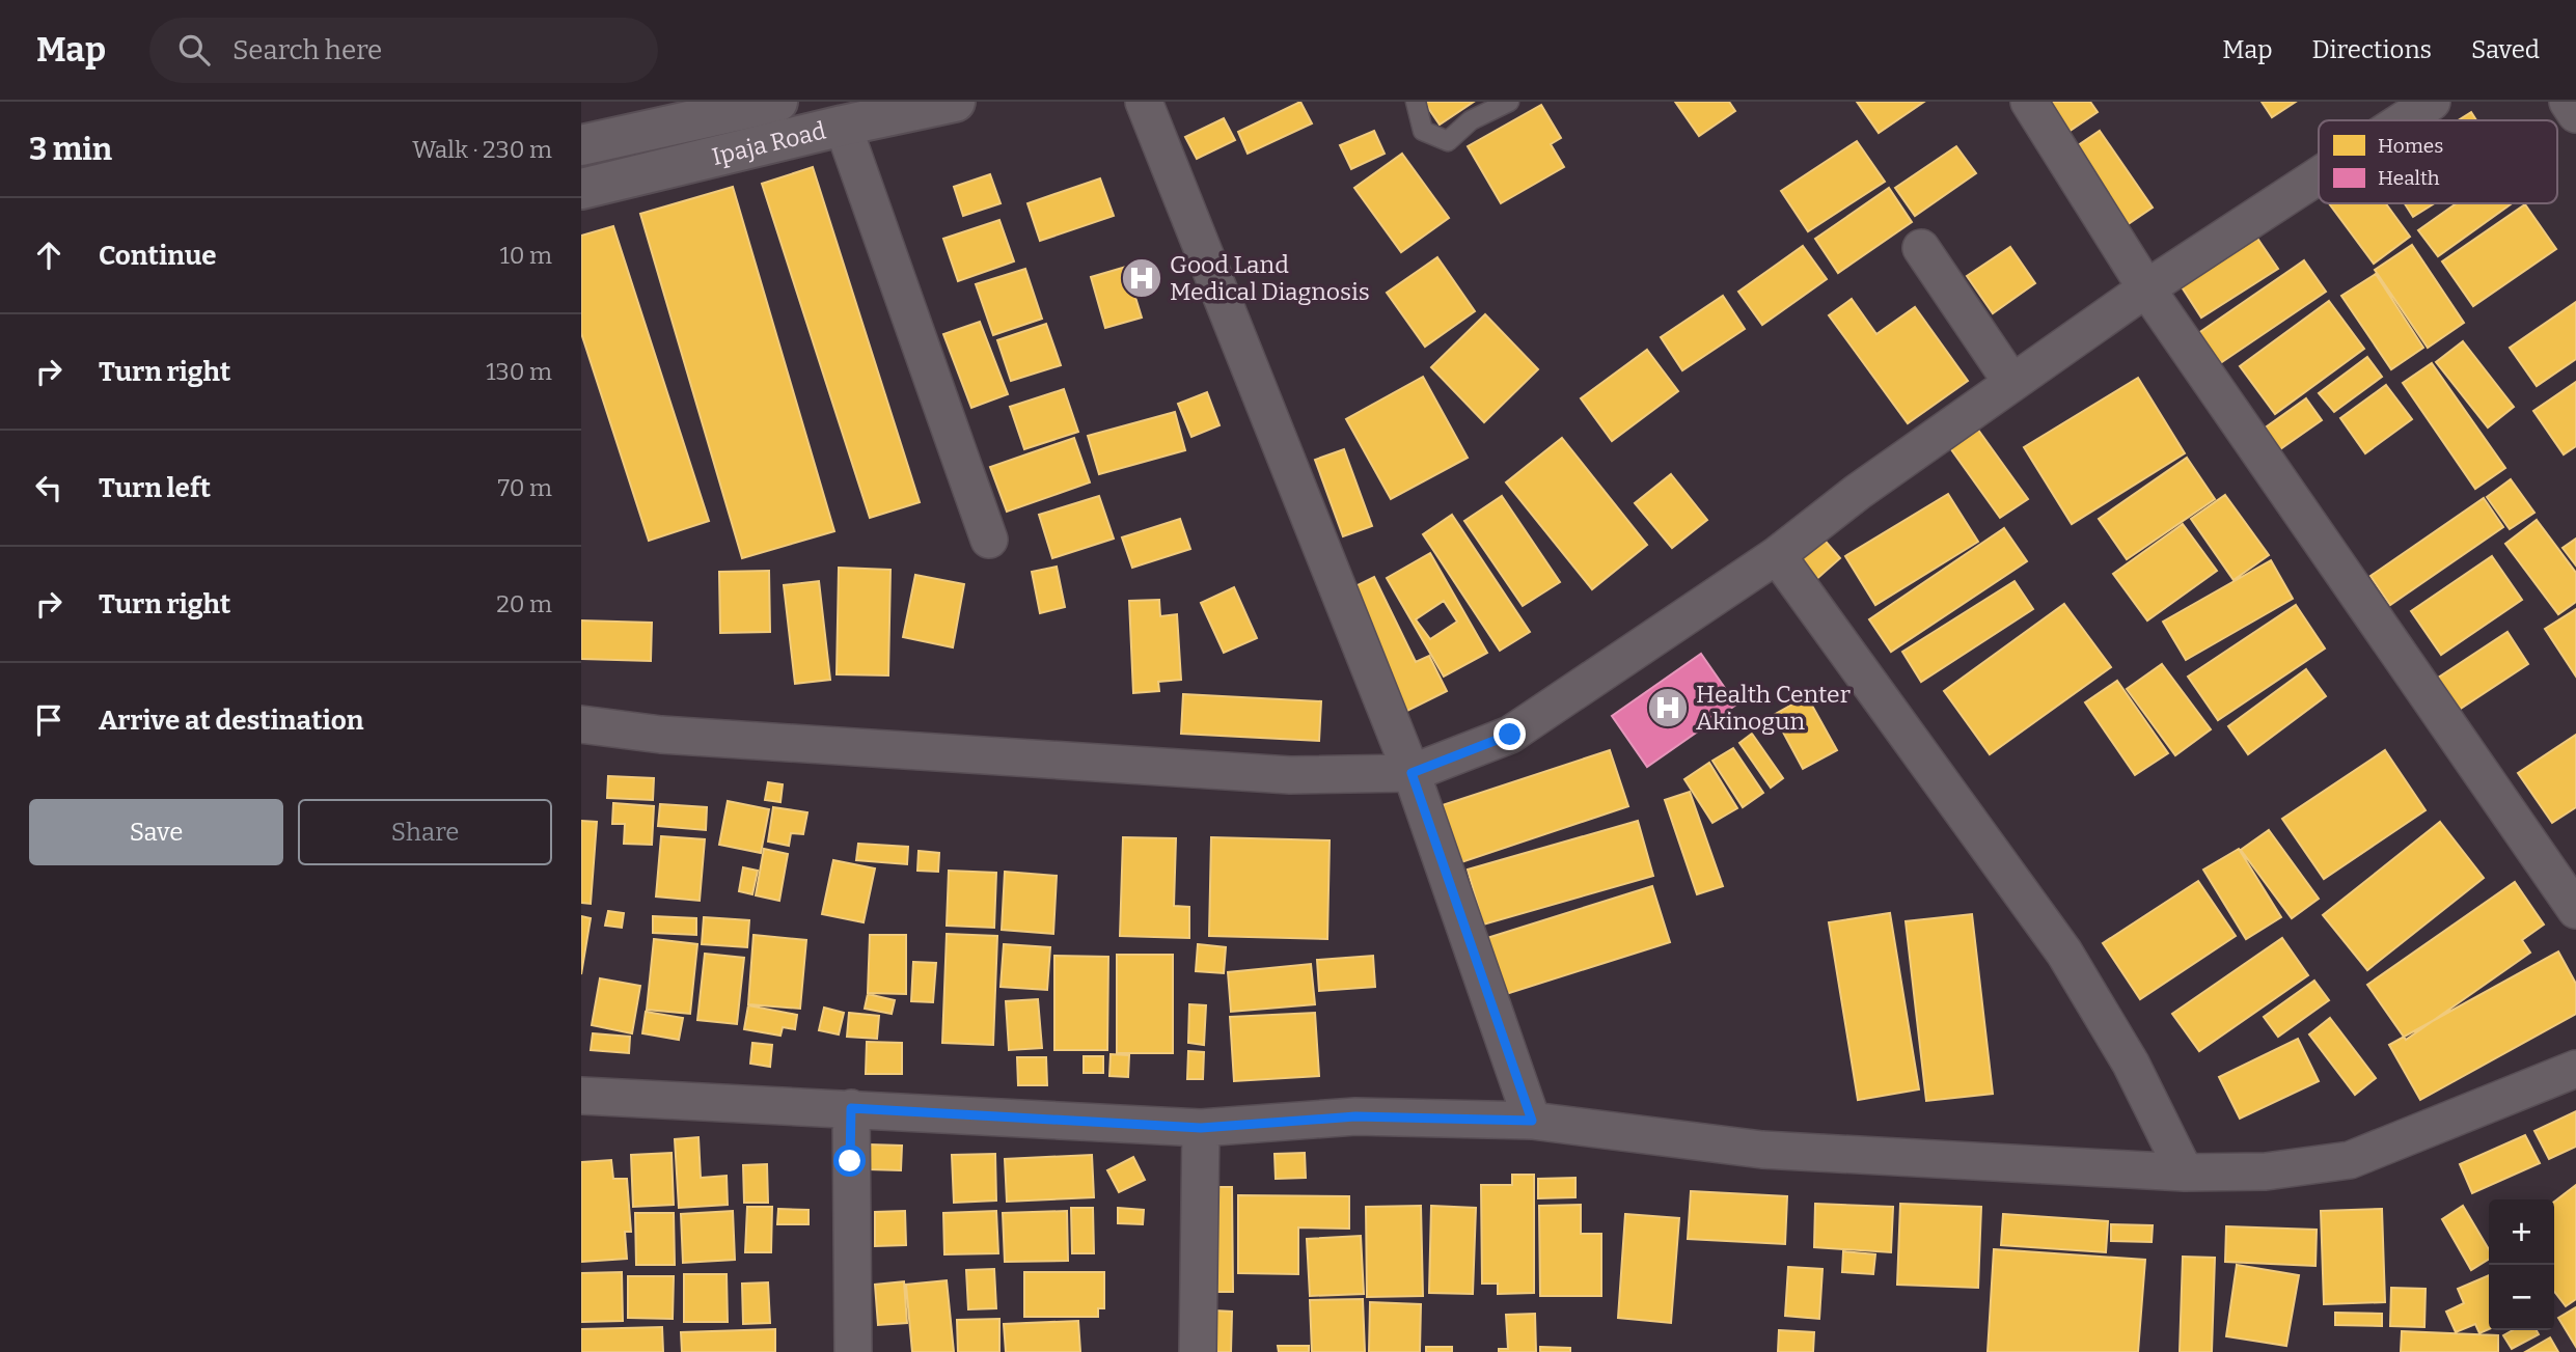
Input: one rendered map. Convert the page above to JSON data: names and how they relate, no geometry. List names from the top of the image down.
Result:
{
  "streets": {
    "main road": ["Ipaja Road"]
  },
  "places": {
    "hospital": ["Good Land Medical Diagnosis", "Health Center Akinogun"]
  },
  "legend": ["Homes", "Health"],
  "page": {
    "header": "Map",
    "search": "Search here",
    "nav": ["Map", "Directions", "Saved"],
    "heading": ["3 min", "Walk · 230 m"],
    "list": [
      ["Continue", "10 m"],
      ["Turn right", "130 m"],
      ["Turn left", "70 m"],
      ["Turn right", "20 m"],
      "Arrive at destination"
    ],
    "buttons": ["Save", "Share"],
    "map_buttons": ["+", "−"]
  }
}
